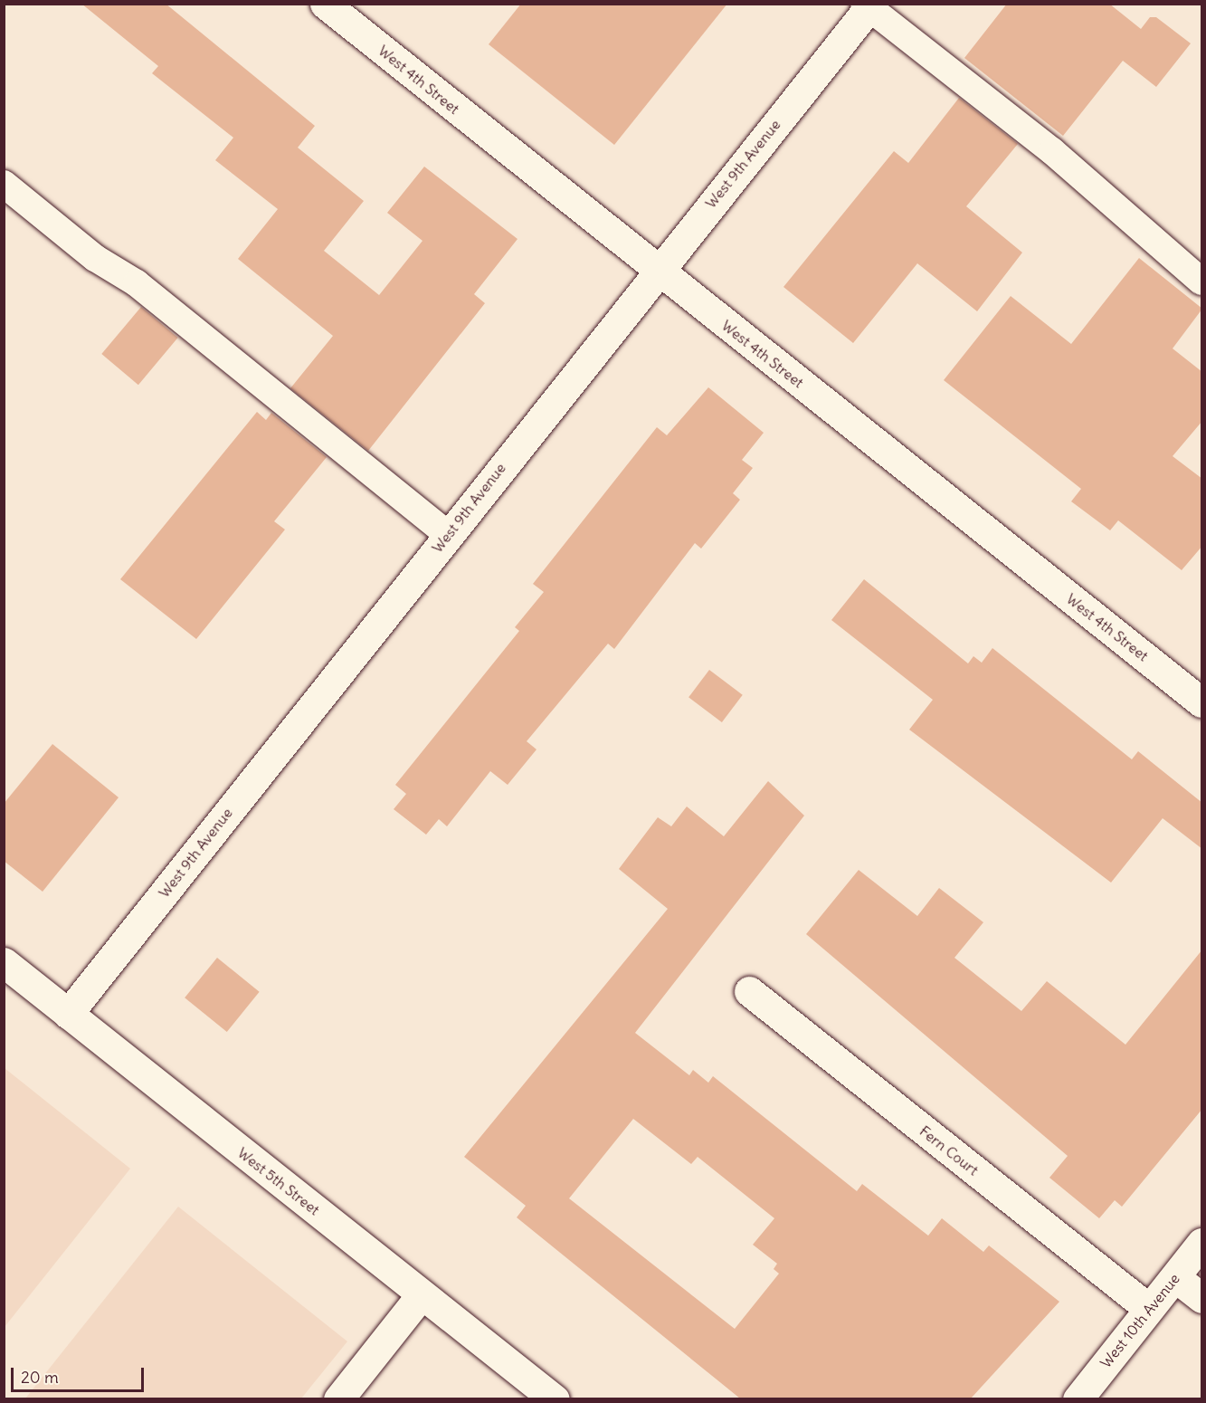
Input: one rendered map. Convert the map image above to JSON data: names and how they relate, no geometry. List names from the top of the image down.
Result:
{
  "streets": {
    "street": [
      "West 4th Street",
      "West 9th Avenue",
      "Fern Court",
      "West 5th Street",
      "West 10th Avenue"
    ]
  },
  "crossings": [
    ["West 4th Street", "West 9th Avenue"],
    ["West 9th Avenue", "West 5th Street"],
    ["Fern Court", "West 10th Avenue"]
  ],
  "scale_bar": "20 m"
}
